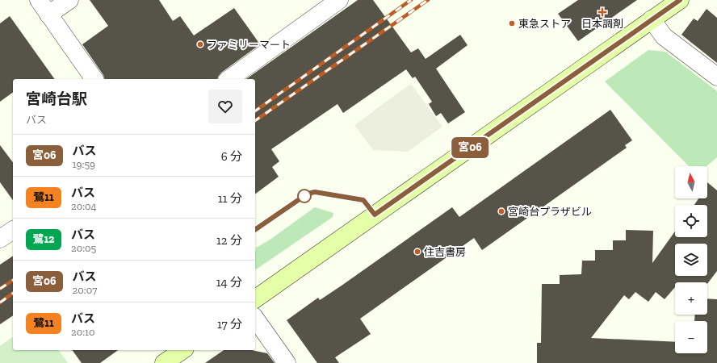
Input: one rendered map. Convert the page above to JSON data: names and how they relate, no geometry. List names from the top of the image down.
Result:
{
  "places": {
    "health": ["日本調剤"],
    "other": [
      "東急ストア",
      "ファミリーマート",
      "宮崎台プラザビル",
      "住吉書房"
    ]
  },
  "lines": ["bus line 宮06"],
  "north": "top",
  "page": {
    "on_map": "宮06",
    "heading": ["宮崎台駅", "バス"],
    "list": [
      {
        "mark": "宮06",
        "name": "バス",
        "note": "19:59",
        "value": "6 分"
      },
      {
        "mark": "鷺11",
        "name": "バス",
        "note": "20:04",
        "value": "11 分"
      },
      {
        "mark": "鷺12",
        "name": "バス",
        "note": "20:05",
        "value": "12 分"
      },
      {
        "mark": "宮06",
        "name": "バス",
        "note": "20:07",
        "value": "14 分"
      },
      {
        "mark": "鷺11",
        "name": "バス",
        "note": "20:10",
        "value": "17 分"
      }
    ],
    "map_buttons": ["+", "−"]
  }
}
